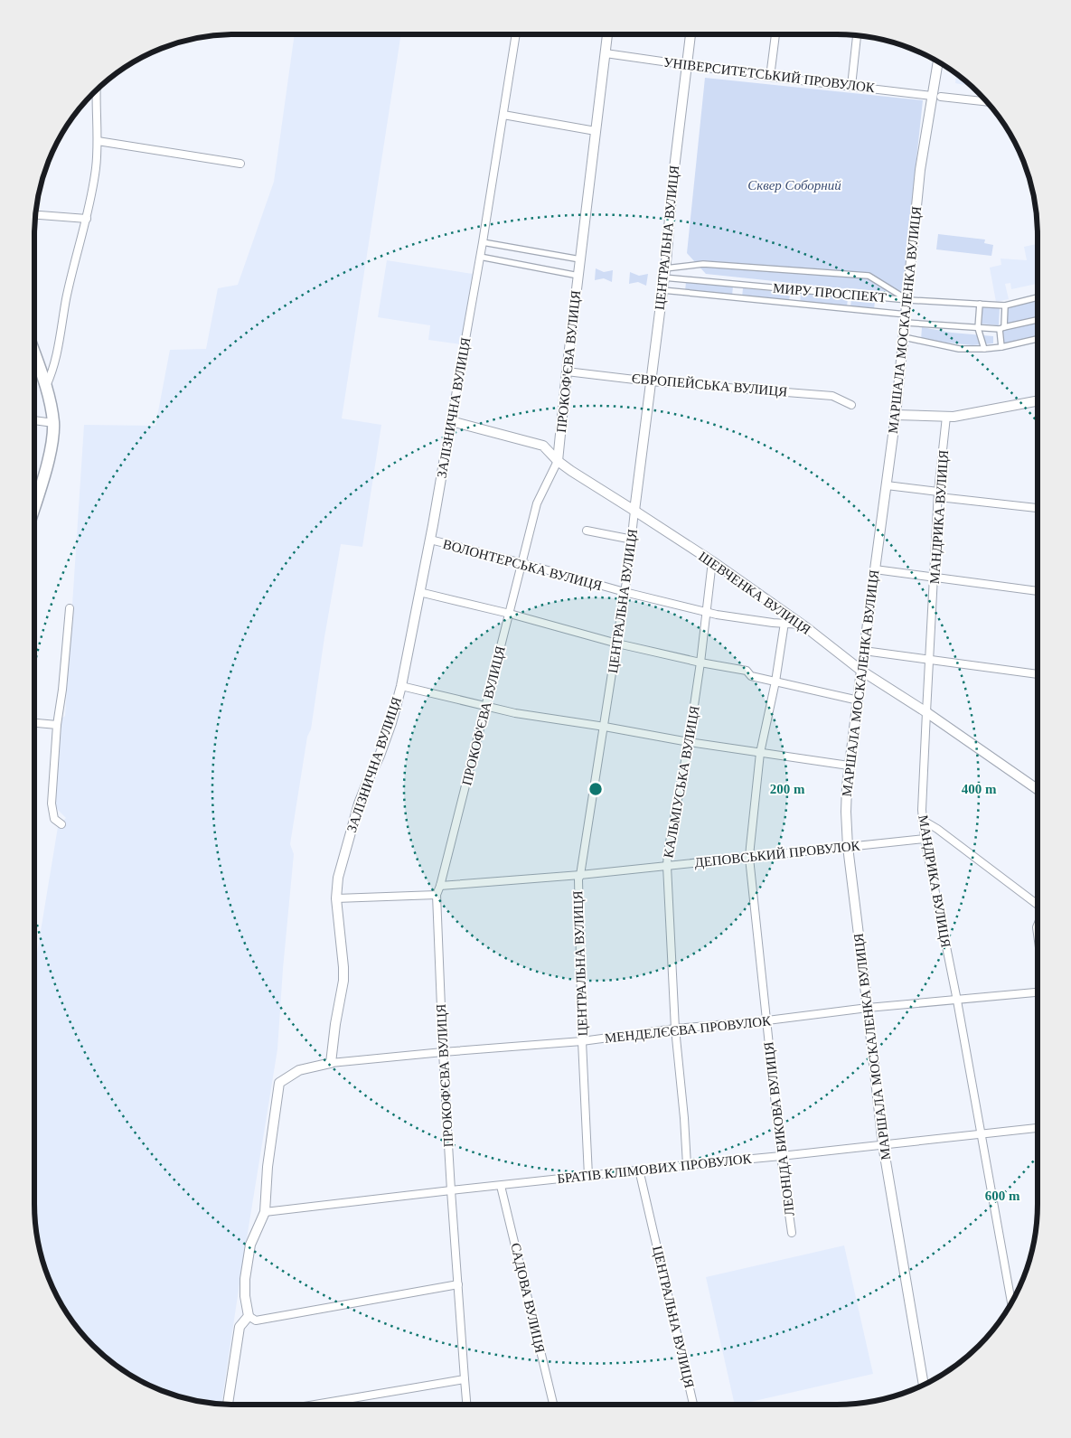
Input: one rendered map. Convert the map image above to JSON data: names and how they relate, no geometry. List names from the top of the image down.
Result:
{
  "streets": {
    "street": [
      "УНІВЕРСИТЕТСЬКИЙ ПРОВУЛОК",
      "ЦЕНТРАЛЬНА ВУЛИЦЯ",
      "МИРУ ПРОСПЕКТ",
      "МАРШАЛА МОСКАЛЕНКА ВУЛИЦЯ",
      "ПРОКОФ'ЄВА ВУЛИЦЯ",
      "ЄВРОПЕЙСЬКА ВУЛИЦЯ",
      "ЗАЛІЗНИЧНА ВУЛИЦЯ",
      "МАНДРИКА ВУЛИЦЯ",
      "ВОЛОНТЕРСЬКА ВУЛИЦЯ",
      "ШЕВЧЕНКА ВУЛИЦЯ",
      "КАЛЬМІУСЬКА ВУЛИЦЯ",
      "ДЕПОВСЬКИЙ ПРОВУЛОК",
      "МЕНДЕЛЄЄВА ПРОВУЛОК",
      "ЛЕОНІДА БИКОВА ВУЛИЦЯ",
      "БРАТІВ КЛІМОВИХ ПРОВУЛОК",
      "САДОВА ВУЛИЦЯ"
    ]
  },
  "crossings": [
    ["УНІВЕРСИТЕТСЬКИЙ ПРОВУЛОК", "ЦЕНТРАЛЬНА ВУЛИЦЯ"],
    ["УНІВЕРСИТЕТСЬКИЙ ПРОВУЛОК", "МАРШАЛА МОСКАЛЕНКА ВУЛИЦЯ"],
    ["УНІВЕРСИТЕТСЬКИЙ ПРОВУЛОК", "ПРОКОФ'ЄВА ВУЛИЦЯ"],
    ["ЦЕНТРАЛЬНА ВУЛИЦЯ", "МИРУ ПРОСПЕКТ"],
    ["ЦЕНТРАЛЬНА ВУЛИЦЯ", "ЄВРОПЕЙСЬКА ВУЛИЦЯ"],
    ["ЦЕНТРАЛЬНА ВУЛИЦЯ", "ВОЛОНТЕРСЬКА ВУЛИЦЯ"],
    ["ЦЕНТРАЛЬНА ВУЛИЦЯ", "ШЕВЧЕНКА ВУЛИЦЯ"],
    ["ЦЕНТРАЛЬНА ВУЛИЦЯ", "ДЕПОВСЬКИЙ ПРОВУЛОК"],
    ["ЦЕНТРАЛЬНА ВУЛИЦЯ", "МЕНДЕЛЄЄВА ПРОВУЛОК"],
    ["ЦЕНТРАЛЬНА ВУЛИЦЯ", "БРАТІВ КЛІМОВИХ ПРОВУЛОК"],
    ["МИРУ ПРОСПЕКТ", "МАРШАЛА МОСКАЛЕНКА ВУЛИЦЯ"],
    ["МАРШАЛА МОСКАЛЕНКА ВУЛИЦЯ", "ШЕВЧЕНКА ВУЛИЦЯ"],
    ["МАРШАЛА МОСКАЛЕНКА ВУЛИЦЯ", "ДЕПОВСЬКИЙ ПРОВУЛОК"],
    ["МАРШАЛА МОСКАЛЕНКА ВУЛИЦЯ", "МЕНДЕЛЄЄВА ПРОВУЛОК"],
    ["МАРШАЛА МОСКАЛЕНКА ВУЛИЦЯ", "БРАТІВ КЛІМОВИХ ПРОВУЛОК"],
    ["ПРОКОФ'ЄВА ВУЛИЦЯ", "ЄВРОПЕЙСЬКА ВУЛИЦЯ"],
    ["ПРОКОФ'ЄВА ВУЛИЦЯ", "ВОЛОНТЕРСЬКА ВУЛИЦЯ"],
    ["ПРОКОФ'ЄВА ВУЛИЦЯ", "ШЕВЧЕНКА ВУЛИЦЯ"],
    ["ПРОКОФ'ЄВА ВУЛИЦЯ", "ДЕПОВСЬКИЙ ПРОВУЛОК"],
    ["ПРОКОФ'ЄВА ВУЛИЦЯ", "МЕНДЕЛЄЄВА ПРОВУЛОК"],
    ["ПРОКОФ'ЄВА ВУЛИЦЯ", "БРАТІВ КЛІМОВИХ ПРОВУЛОК"],
    ["ЗАЛІЗНИЧНА ВУЛИЦЯ", "ВОЛОНТЕРСЬКА ВУЛИЦЯ"],
    ["ЗАЛІЗНИЧНА ВУЛИЦЯ", "ШЕВЧЕНКА ВУЛИЦЯ"],
    ["ЗАЛІЗНИЧНА ВУЛИЦЯ", "МЕНДЕЛЄЄВА ПРОВУЛОК"],
    ["МАНДРИКА ВУЛИЦЯ", "ШЕВЧЕНКА ВУЛИЦЯ"],
    ["МАНДРИКА ВУЛИЦЯ", "ДЕПОВСЬКИЙ ПРОВУЛОК"],
    ["МАНДРИКА ВУЛИЦЯ", "МЕНДЕЛЄЄВА ПРОВУЛОК"],
    ["МАНДРИКА ВУЛИЦЯ", "БРАТІВ КЛІМОВИХ ПРОВУЛОК"],
    ["ВОЛОНТЕРСЬКА ВУЛИЦЯ", "ШЕВЧЕНКА ВУЛИЦЯ"],
    ["ВОЛОНТЕРСЬКА ВУЛИЦЯ", "КАЛЬМІУСЬКА ВУЛИЦЯ"],
    ["ВОЛОНТЕРСЬКА ВУЛИЦЯ", "ЛЕОНІДА БИКОВА ВУЛИЦЯ"],
    ["ШЕВЧЕНКА ВУЛИЦЯ", "КАЛЬМІУСЬКА ВУЛИЦЯ"],
    ["КАЛЬМІУСЬКА ВУЛИЦЯ", "ДЕПОВСЬКИЙ ПРОВУЛОК"],
    ["КАЛЬМІУСЬКА ВУЛИЦЯ", "МЕНДЕЛЄЄВА ПРОВУЛОК"],
    ["КАЛЬМІУСЬКА ВУЛИЦЯ", "БРАТІВ КЛІМОВИХ ПРОВУЛОК"],
    ["ДЕПОВСЬКИЙ ПРОВУЛОК", "ЛЕОНІДА БИКОВА ВУЛИЦЯ"],
    ["МЕНДЕЛЄЄВА ПРОВУЛОК", "ЛЕОНІДА БИКОВА ВУЛИЦЯ"],
    ["ЛЕОНІДА БИКОВА ВУЛИЦЯ", "БРАТІВ КЛІМОВИХ ПРОВУЛОК"],
    ["БРАТІВ КЛІМОВИХ ПРОВУЛОК", "САДОВА ВУЛИЦЯ"]
  ],
  "parks": ["Сквер Соборний"],
  "rings": ["200 m", "400 m", "600 m"]
}
